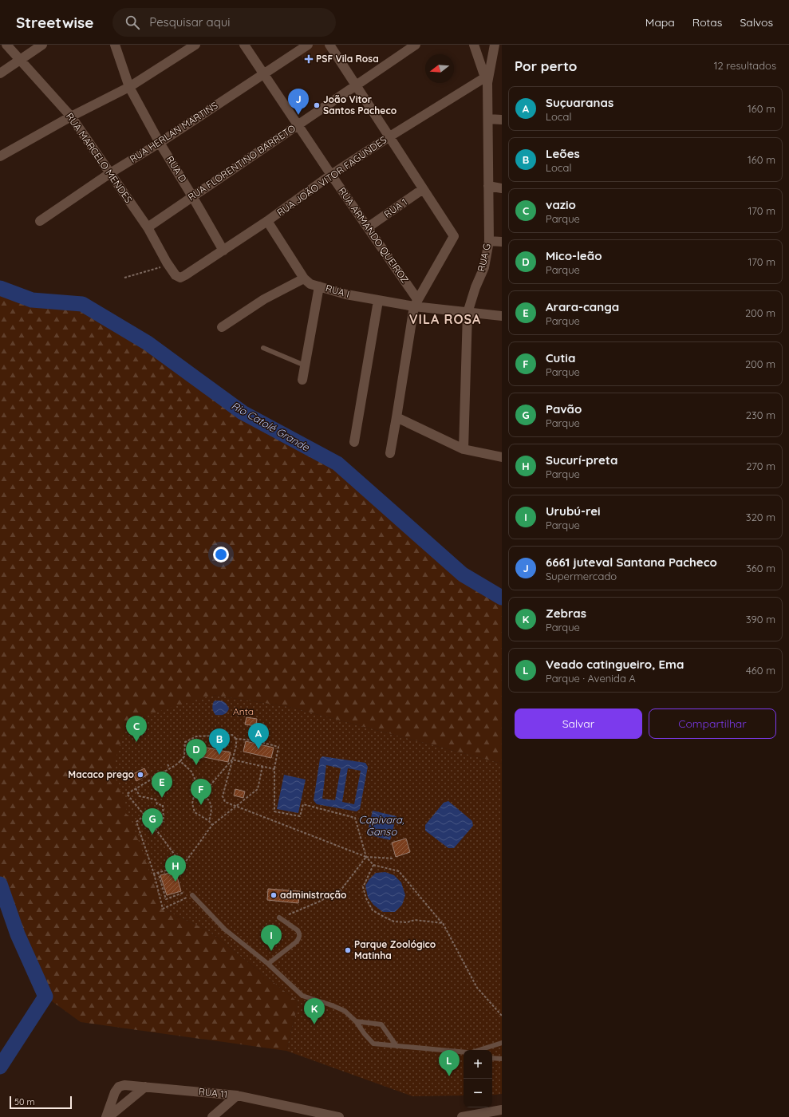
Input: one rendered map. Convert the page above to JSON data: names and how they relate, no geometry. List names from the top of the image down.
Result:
{
  "streets": {
    "street": [
      "RUA HERLAN MARTINS",
      "RUA MARCELO MENDES",
      "RUA FLORENTINO BARRETO",
      "RUA D",
      "RUA JOÃO VITOR FAGUNDES",
      "RUA 1",
      "RUA ARMANDO QUEIROZ",
      "RUA G",
      "RUA I",
      "RUA 11"
    ]
  },
  "crossings": [
    ["RUA HERLAN MARTINS", "RUA MARCELO MENDES"],
    ["RUA HERLAN MARTINS", "RUA D"],
    ["RUA HERLAN MARTINS", "RUA ARMANDO QUEIROZ"],
    ["RUA MARCELO MENDES", "RUA FLORENTINO BARRETO"],
    ["RUA MARCELO MENDES", "RUA JOÃO VITOR FAGUNDES"],
    ["RUA FLORENTINO BARRETO", "RUA D"],
    ["RUA FLORENTINO BARRETO", "RUA ARMANDO QUEIROZ"],
    ["RUA D", "RUA JOÃO VITOR FAGUNDES"],
    ["RUA JOÃO VITOR FAGUNDES", "RUA ARMANDO QUEIROZ"],
    ["RUA JOÃO VITOR FAGUNDES", "RUA G"],
    ["RUA 1", "RUA ARMANDO QUEIROZ"],
    ["RUA ARMANDO QUEIROZ", "RUA I"],
    ["RUA G", "RUA I"]
  ],
  "districts": ["VILA ROSA"],
  "water": ["Rio Catolé Grande", "Capivara, Ganso"],
  "parks": ["Anta"],
  "places": {
    "health": ["PSF Vila Rosa"],
    "other": [
      "João Vitor Santos Pacheco",
      "Macaco prego",
      "administração",
      "Parque Zoológico Matinha"
    ]
  },
  "scale_bar": "50 m",
  "north": "left",
  "page": {
    "header": "Streetwise",
    "search": "Pesquisar aqui",
    "nav": ["Mapa", "Rotas", "Salvos"],
    "heading": ["Por perto", "12 resultados"],
    "list": [
      {
        "mark": "A",
        "name": "Suçuaranas",
        "note": "Local",
        "value": "160 m"
      },
      {
        "mark": "B",
        "name": "Leões",
        "note": "Local",
        "value": "160 m"
      },
      {
        "mark": "C",
        "name": "vazio",
        "note": "Parque",
        "value": "170 m"
      },
      {
        "mark": "D",
        "name": "Mico-leão",
        "note": "Parque",
        "value": "170 m"
      },
      {
        "mark": "E",
        "name": "Arara-canga",
        "note": "Parque",
        "value": "200 m"
      },
      {
        "mark": "F",
        "name": "Cutia",
        "note": "Parque",
        "value": "200 m"
      },
      {
        "mark": "G",
        "name": "Pavão",
        "note": "Parque",
        "value": "230 m"
      },
      {
        "mark": "H",
        "name": "Sucurí-preta",
        "note": "Parque",
        "value": "270 m"
      },
      {
        "mark": "I",
        "name": "Urubú-rei",
        "note": "Parque",
        "value": "320 m"
      },
      {
        "mark": "J",
        "name": "6661 juteval Santana Pacheco",
        "note": "Supermercado",
        "value": "360 m"
      },
      {
        "mark": "K",
        "name": "Zebras",
        "note": "Parque",
        "value": "390 m"
      },
      {
        "mark": "L",
        "name": "Veado catingueiro, Ema",
        "note": "Parque · Avenida A",
        "value": "460 m"
      }
    ],
    "pins": [
      "J",
      "C",
      "A",
      "B",
      "D",
      "E",
      "F",
      "G",
      "H",
      "I",
      "K",
      "L"
    ],
    "buttons": ["Salvar", "Compartilhar"],
    "map_buttons": ["+", "−"],
    "scale": "50 m"
  }
}
